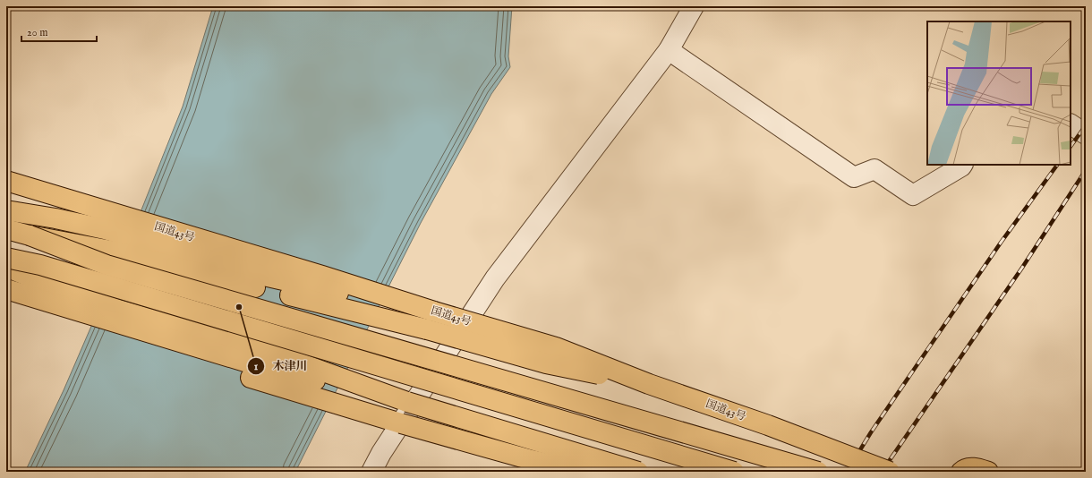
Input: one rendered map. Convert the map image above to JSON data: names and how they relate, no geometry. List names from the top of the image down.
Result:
{
  "streets": {
    "highway": ["国道43号"]
  },
  "places": ["木津川"],
  "scale_bar": "20 m"
}
